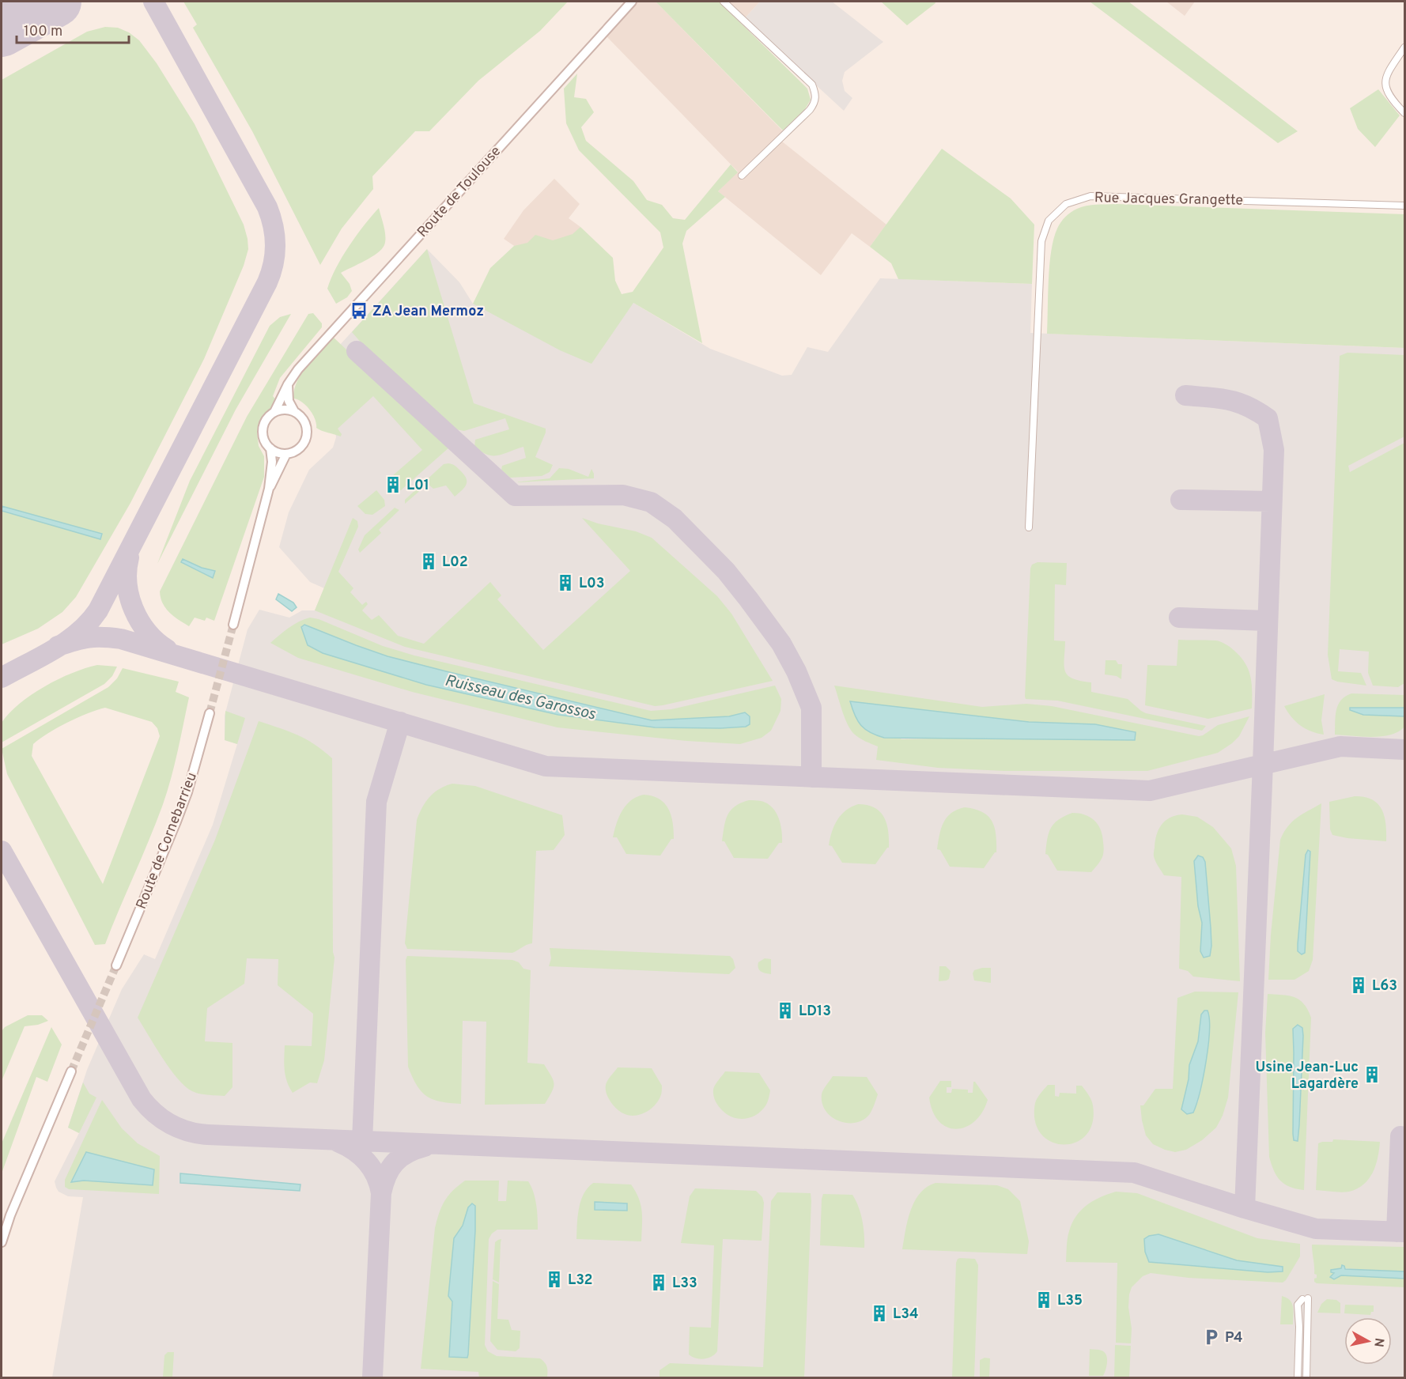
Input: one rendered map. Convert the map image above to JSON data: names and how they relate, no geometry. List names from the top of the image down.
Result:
{
  "streets": {
    "main road": ["Route de Toulouse", "Route de Cornebarrieu"],
    "street": ["Rue Jacques Grangette"]
  },
  "water": ["Ruisseau des Garossos"],
  "places": {
    "bus stop": ["ZA Jean Mermoz"],
    "building": [
      "L01",
      "L02",
      "L03",
      "L63",
      "LD13",
      "Usine Jean-Luc Lagardère",
      "L32",
      "L33",
      "L35",
      "L34"
    ],
    "parking": ["P4"]
  },
  "scale_bar": "100 m",
  "north": "right"
}
